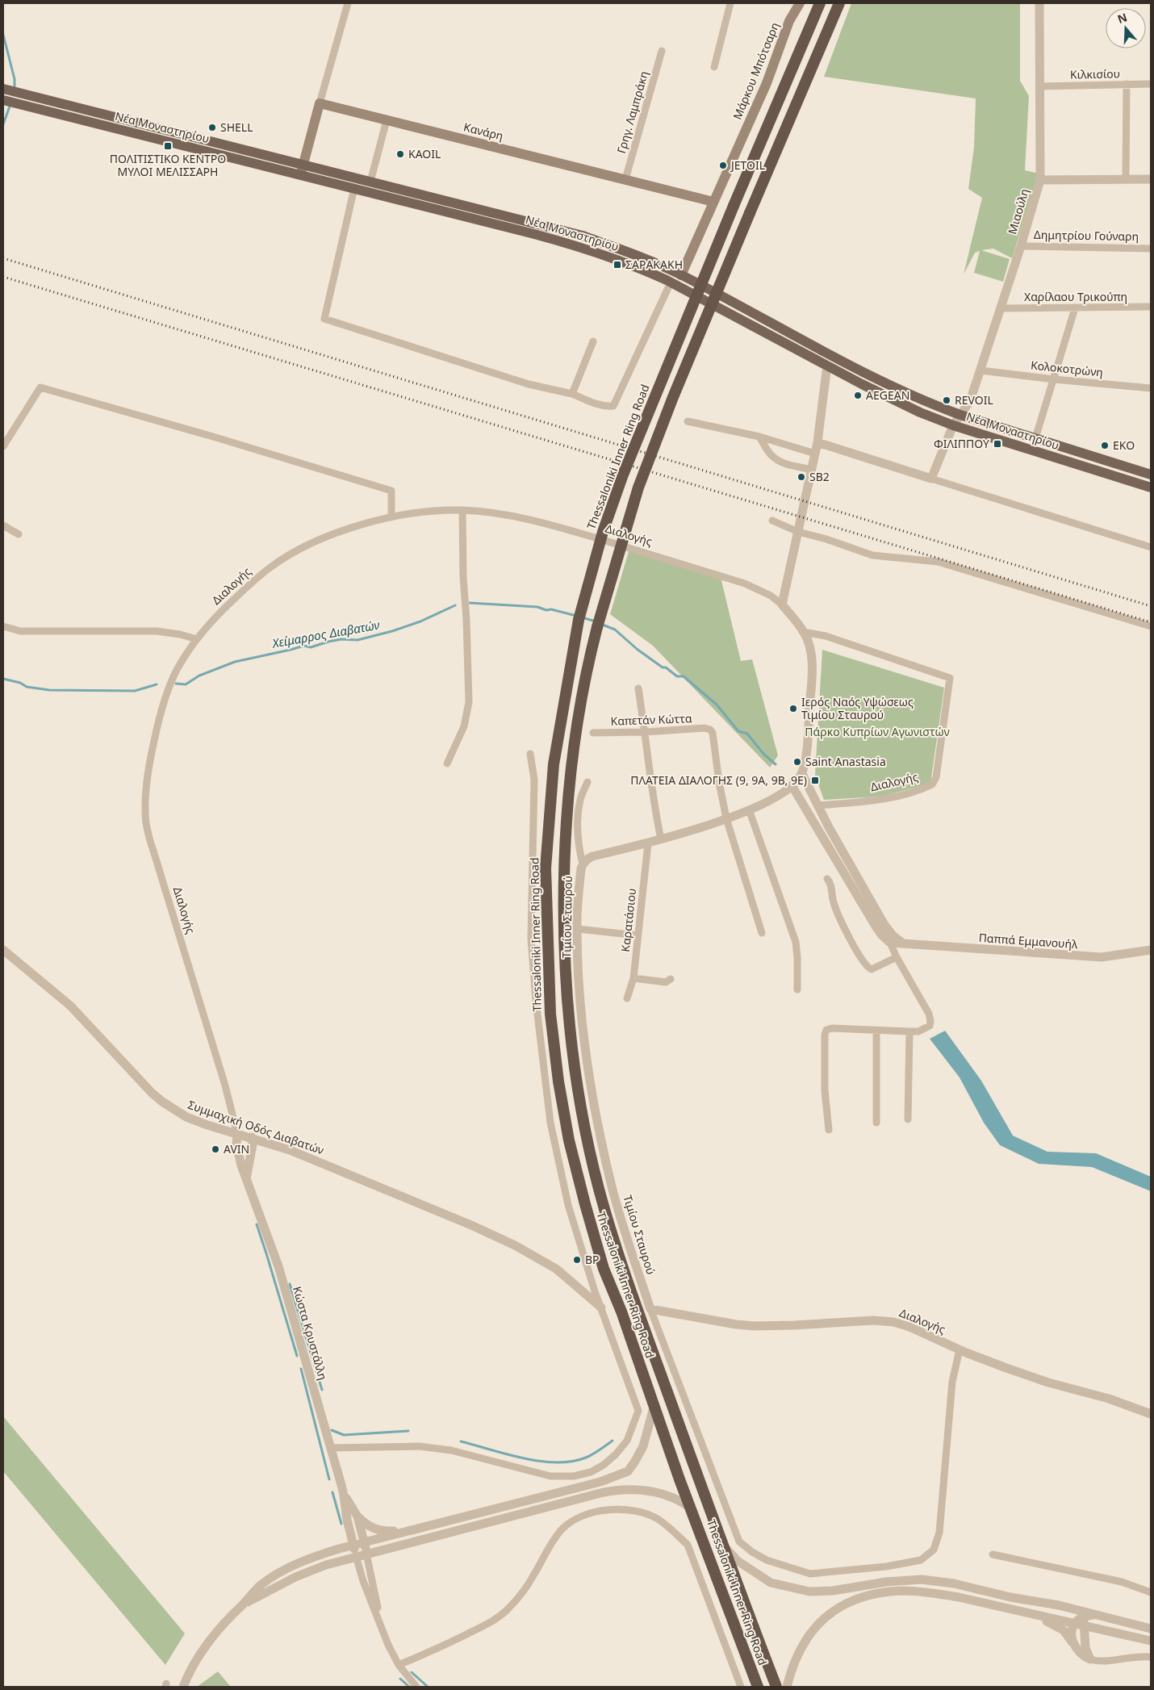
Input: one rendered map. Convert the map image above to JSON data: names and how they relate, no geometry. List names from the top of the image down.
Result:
{
  "streets": {
    "highway": ["Thessaloniki Inner Ring Road"],
    "main road": ["Μάρκου Μπότσαρη", "Νέα Μοναστηρίου", "Κανάρη"],
    "street": [
      "Κιλκισίου",
      "Γρηγ. Λαμπράκη",
      "Μιαούλη",
      "Δημητρίου Γούναρη",
      "Χαρίλαου Τρικούπη",
      "Κολοκοτρώνη",
      "Διαλογής",
      "Καπετάν Κώττα",
      "Τιμίου Σταυρού",
      "Καρατάσιου",
      "Παππά Εμμανουήλ",
      "Συμμαχική Οδός Διαβατών",
      "Κώστα Κρυστάλλη"
    ]
  },
  "crossings": [
    ["Μάρκου Μπότσαρη", "Νέα Μοναστηρίου"],
    ["Μάρκου Μπότσαρη", "Κανάρη"],
    ["Κιλκισίου", "Μιαούλη"],
    ["Γρηγ. Λαμπράκη", "Κανάρη"],
    ["Νέα Μοναστηρίου", "Μιαούλη"],
    ["Μιαούλη", "Δημητρίου Γούναρη"],
    ["Μιαούλη", "Χαρίλαου Τρικούπη"],
    ["Μιαούλη", "Κολοκοτρώνη"],
    ["Διαλογής", "Τιμίου Σταυρού"],
    ["Διαλογής", "Συμμαχική Οδός Διαβατών"],
    ["Διαλογής", "Κώστα Κρυστάλλη"],
    ["Καπετάν Κώττα", "Τιμίου Σταυρού"],
    ["Τιμίου Σταυρού", "Καρατάσιου"],
    ["Συμμαχική Οδός Διαβατών", "Κώστα Κρυστάλλη"]
  ],
  "water": ["Χείμαρρος Διαβατών"],
  "parks": ["Πάρκο Κυπρίων Αγωνιστών"],
  "places": {
    "other": [
      "SHELL",
      "KAOIL",
      "JETOIL",
      "AEGEAN",
      "REVOIL",
      "EKO",
      "SB2",
      "Ιερός Ναός Υψώσεως Τιμίου Σταυρού",
      "Saint Anastasia",
      "AVIN",
      "BP"
    ],
    "transit": [
      "ΠΟΛΙΤΙΣΤΙΚΟ ΚΕΝΤΡΟ ΜΥΛΟΙ ΜΕΛΙΣΣΑΡΗ",
      "ΣΑΡΑΚΑΚΗ",
      "ΦΙΛΙΠΠΟΥ",
      "ΠΛΑΤΕΙΑ ΔΙΑΛΟΓΗΣ (9, 9Α, 9Β, 9Ε)"
    ]
  },
  "north": "top"
}
